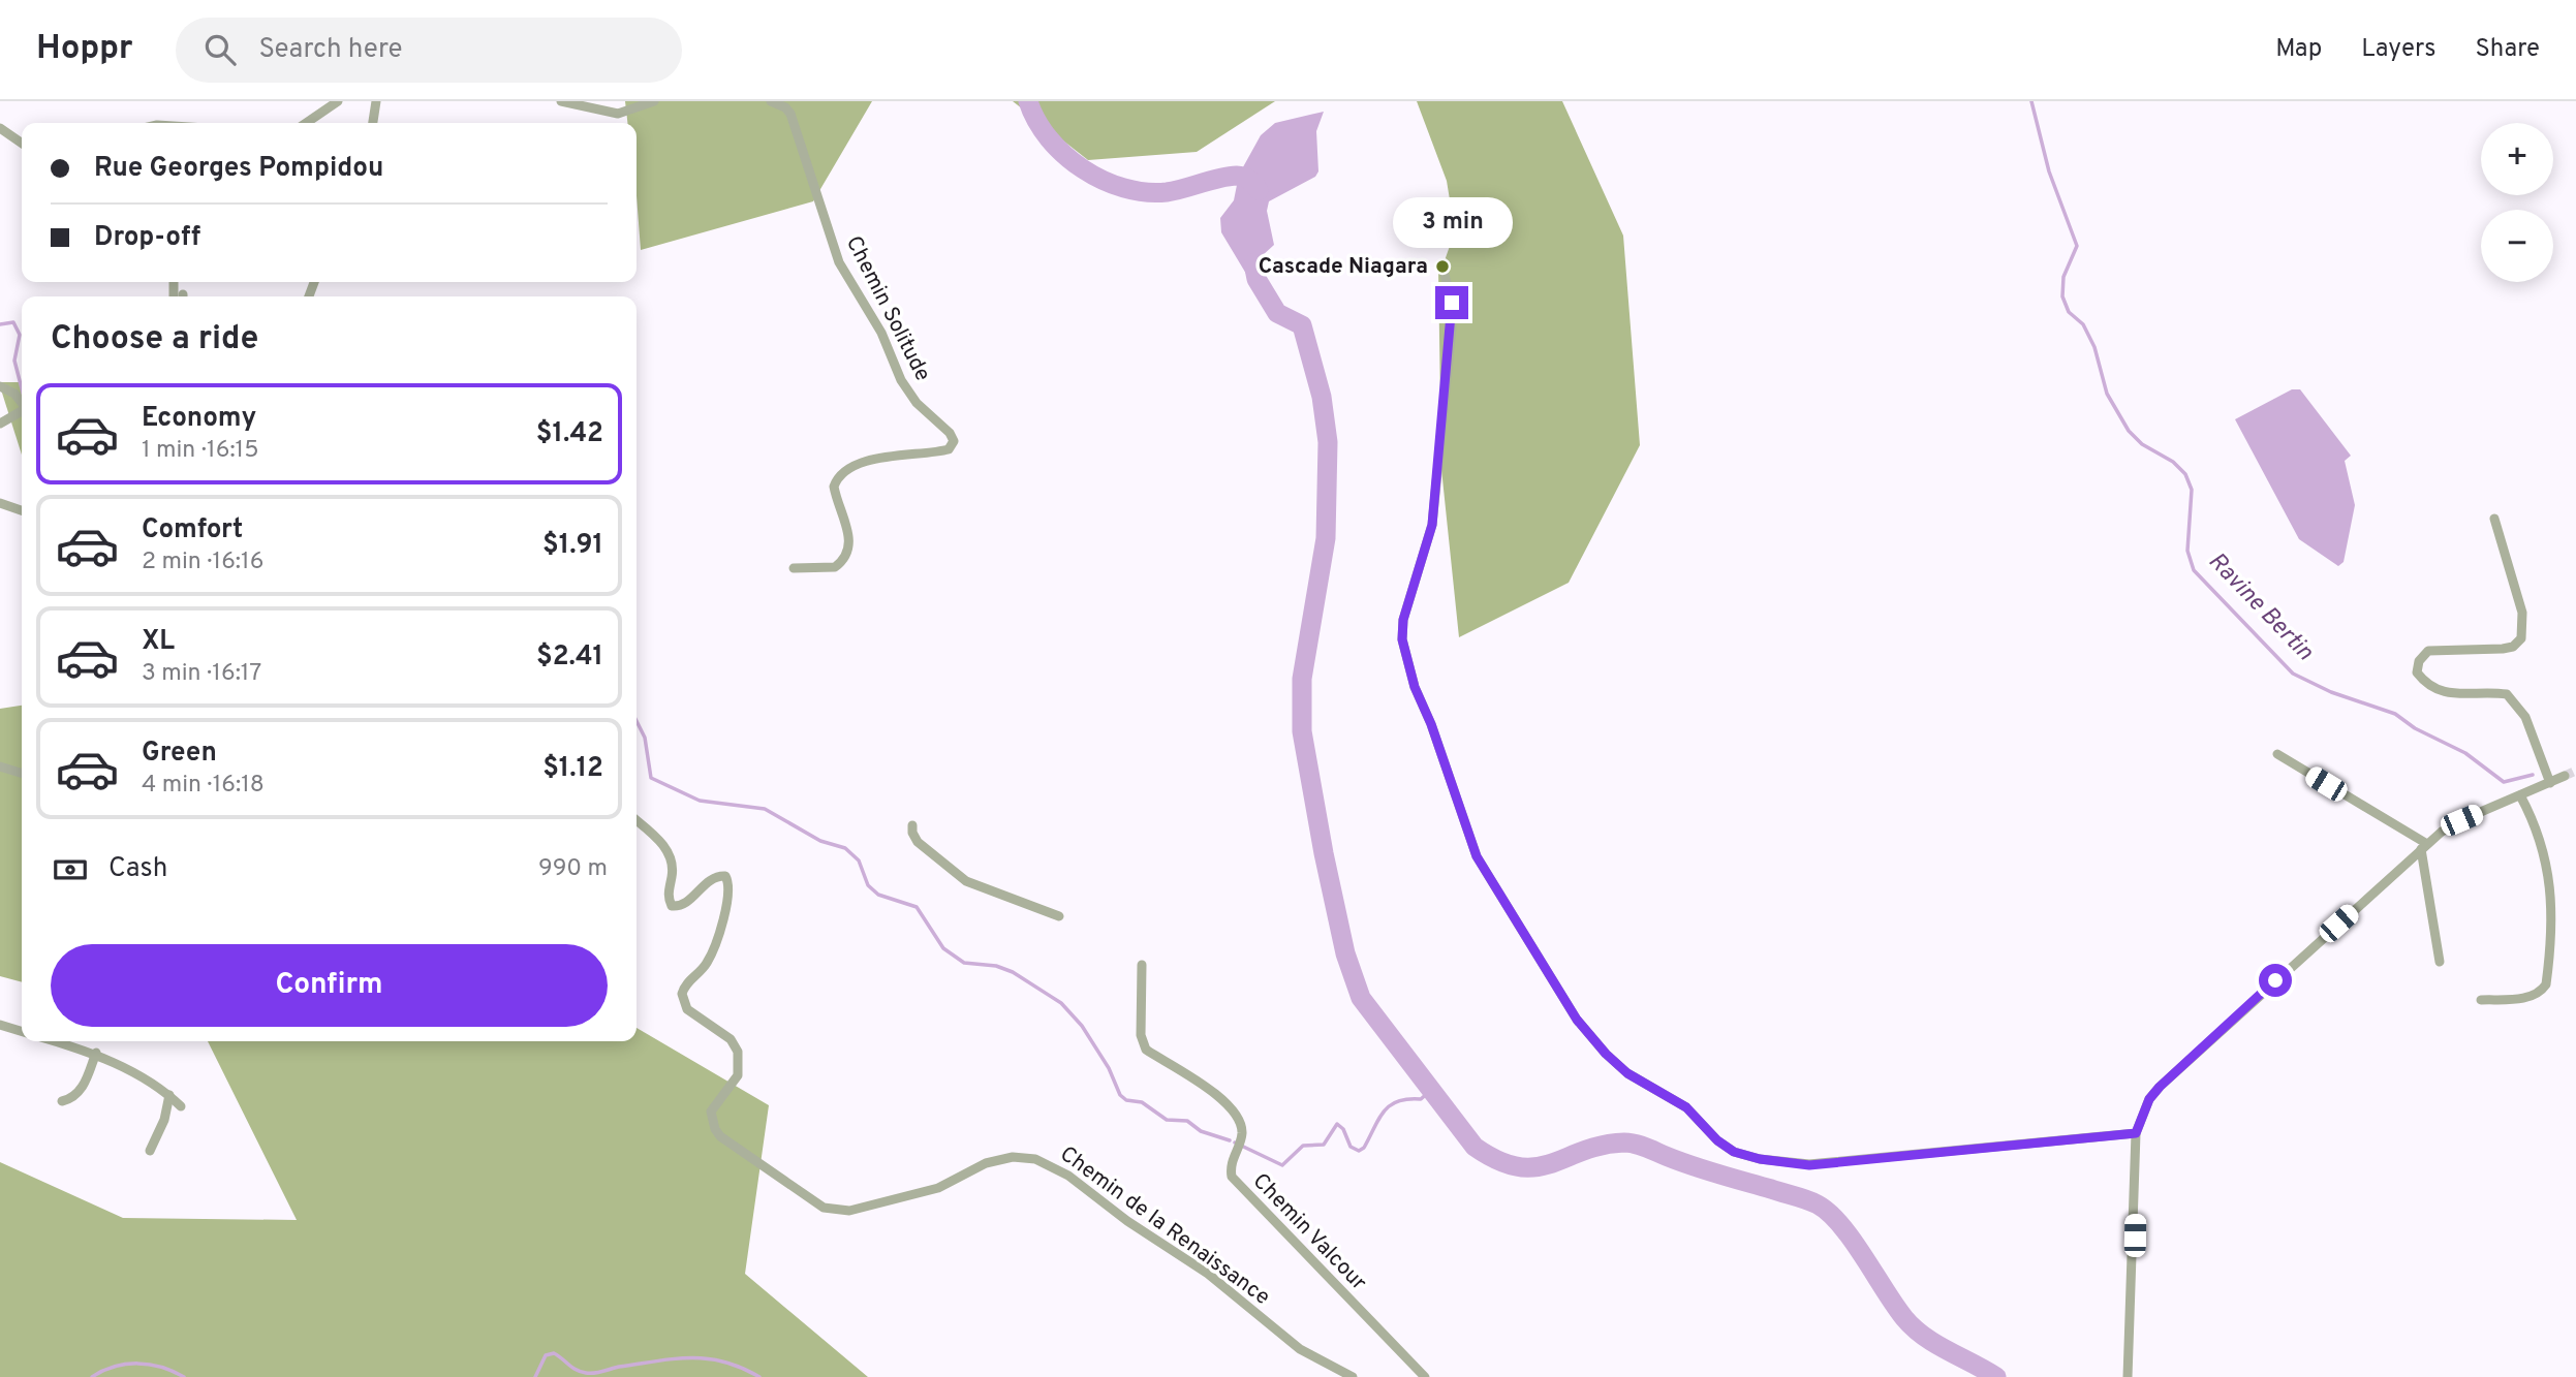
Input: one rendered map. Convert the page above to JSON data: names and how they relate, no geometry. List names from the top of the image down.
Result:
{
  "streets": {
    "street": ["Chemin Solitude", "Chemin de la Renaissance", "Chemin Valcour"]
  },
  "water": ["Ravine Bertin"],
  "places": ["Cascade Niagara"],
  "page": {
    "header": "Hoppr",
    "search": "Search here",
    "nav": ["Map", "Layers", "Share"],
    "map_buttons": ["+", "−"],
    "banner": ["Rue Georges Pompidou", "Drop-off"],
    "bubble": "3 min",
    "heading": "Choose a ride",
    "list": [
      {
        "name": "Economy",
        "note": "1 min · 16:15",
        "value": "$1.42"
      },
      {
        "name": "Comfort",
        "note": "2 min · 16:16",
        "value": "$1.91"
      },
      {
        "name": "XL",
        "note": "3 min · 16:17",
        "value": "$2.41"
      },
      {
        "name": "Green",
        "note": "4 min · 16:18",
        "value": "$1.12"
      }
    ],
    "pay": ["Cash", "990 m"],
    "buttons": "Confirm"
  }
}
